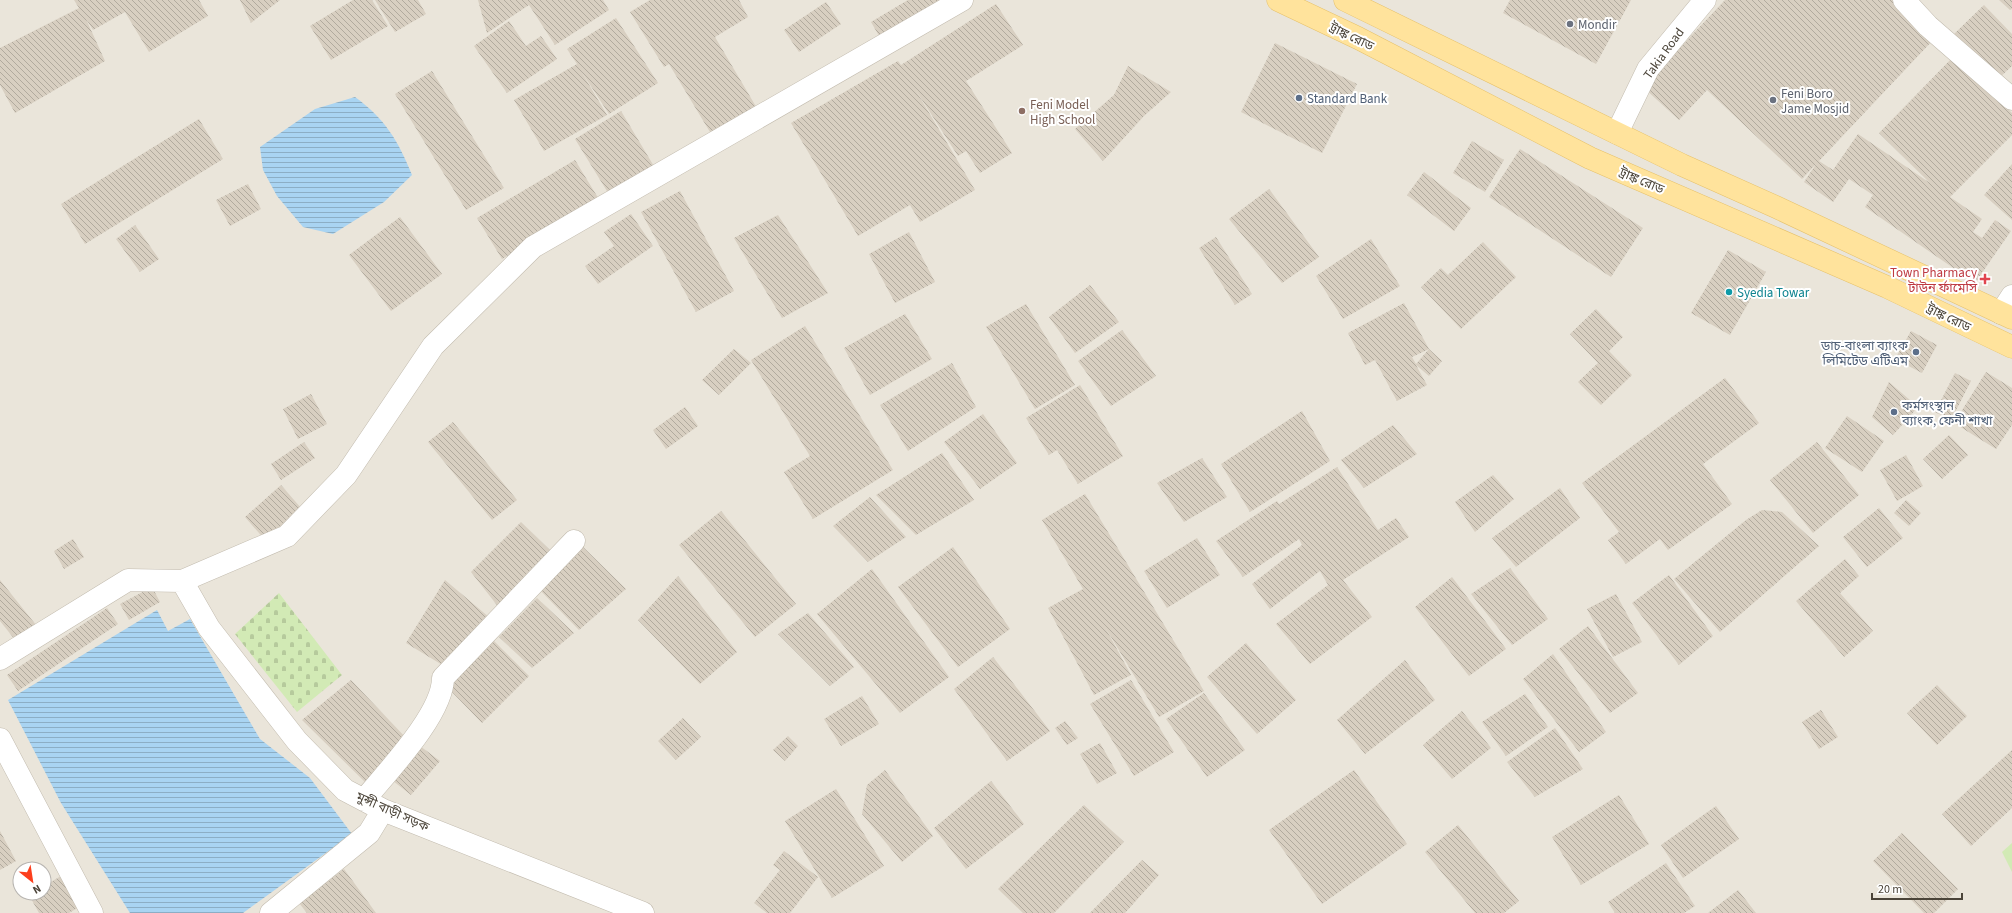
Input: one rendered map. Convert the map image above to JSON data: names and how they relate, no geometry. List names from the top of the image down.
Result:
{
  "streets": {
    "main road": ["ট্রাঙ্ক রোড"],
    "street": ["Takia Road", "মুন্সী বাড়ী সড়ক"]
  },
  "crossings": [
    ["ট্রাঙ্ক রোড", "Takia Road"]
  ],
  "places": {
    "other": [
      "Mondir",
      "Standard Bank",
      "Feni Boro Jame Mosjid",
      "Feni Model High School",
      "Syedia Towar",
      "ডাচ-বাংলা ব্যাংক লিমিটেড এটিএম",
      "কর্মসংস্থান ব্যাংক, ফেনী শাখা"
    ],
    "health": ["Town Pharmacy টাউন র্ফামেসি"]
  },
  "scale_bar": "20 m",
  "north": "bottom right"
}
